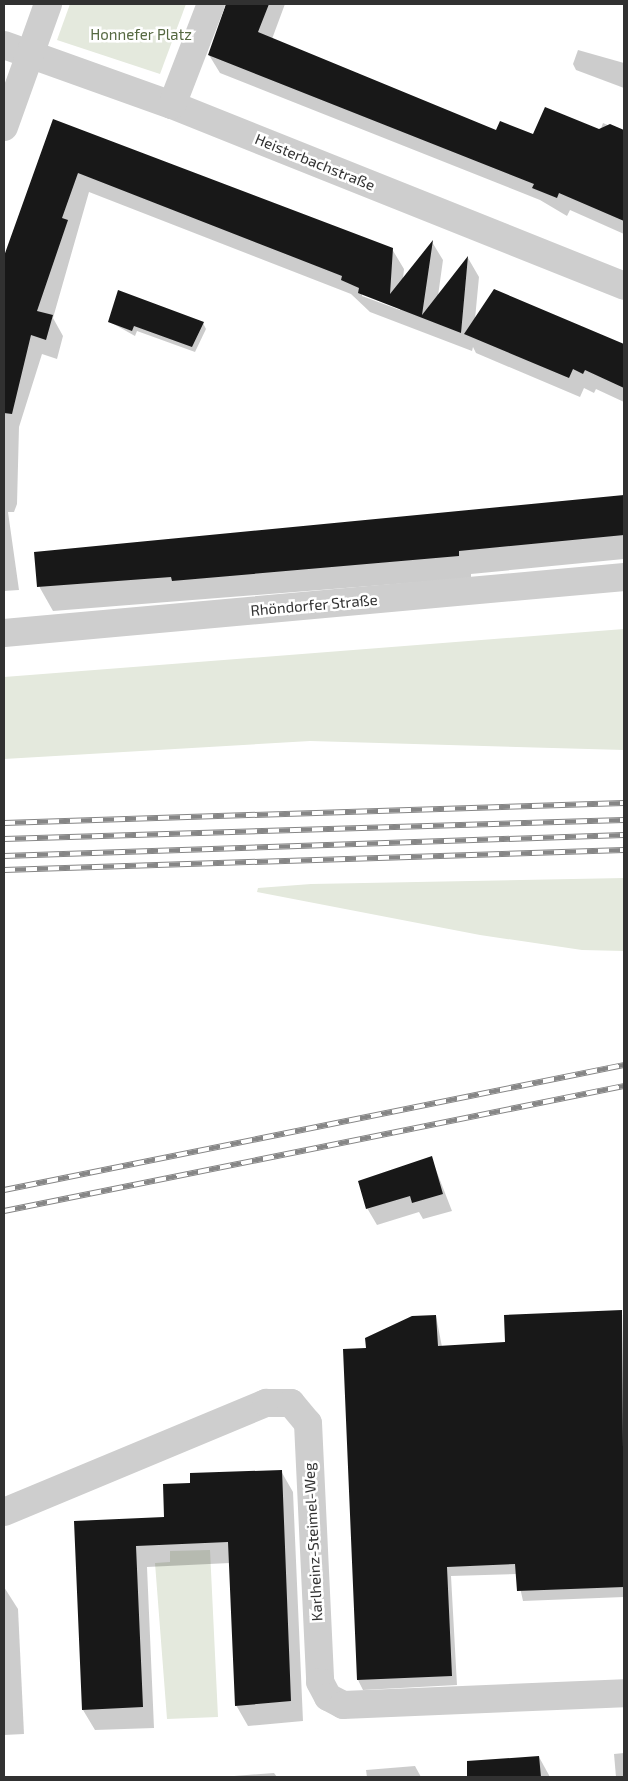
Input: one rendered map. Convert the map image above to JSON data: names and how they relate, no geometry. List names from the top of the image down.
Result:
{
  "streets": {
    "street": ["Heisterbachstraße", "Rhöndorfer Straße", "Karlheinz-Steimel-Weg"]
  },
  "parks": ["Honnefer Platz"]
}
